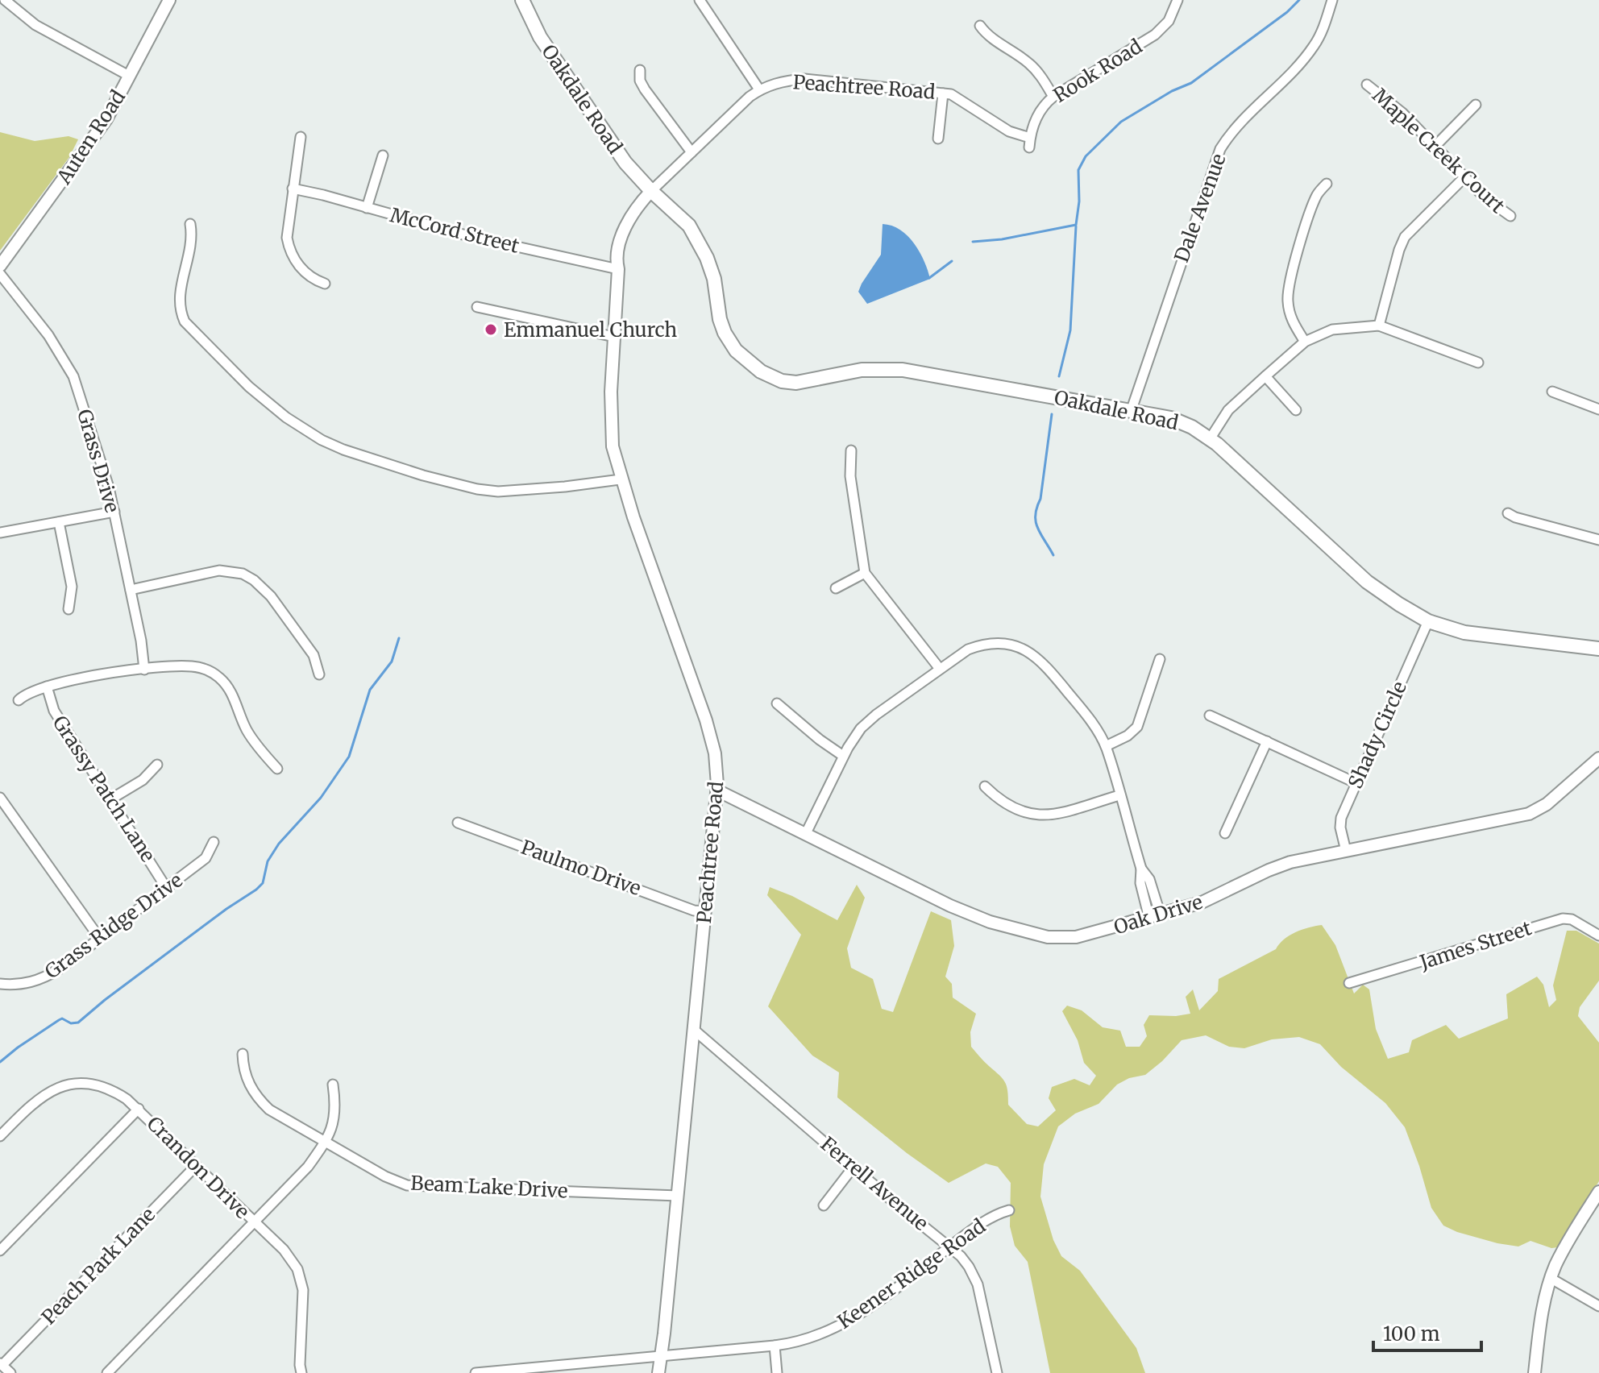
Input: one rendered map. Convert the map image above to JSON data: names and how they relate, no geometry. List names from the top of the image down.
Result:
{
  "streets": {
    "main road": ["Oakdale Road"],
    "street": [
      "Rook Road",
      "Peachtree Road",
      "Auten Road",
      "Maple Creek Court",
      "Dale Avenue",
      "McCord Street",
      "Grass Drive",
      "Shady Circle",
      "Grassy Patch Lane",
      "Paulmo Drive",
      "Oak Drive",
      "Grass Ridge Drive",
      "James Street",
      "Crandon Drive",
      "Ferrell Avenue",
      "Beam Lake Drive",
      "Peach Park Lane",
      "Keener Ridge Road"
    ]
  },
  "crossings": [
    ["Rook Road", "Peachtree Road"],
    ["Peachtree Road", "Oakdale Road"],
    ["Peachtree Road", "McCord Street"],
    ["Peachtree Road", "Paulmo Drive"],
    ["Peachtree Road", "Oak Drive"],
    ["Peachtree Road", "Ferrell Avenue"],
    ["Peachtree Road", "Beam Lake Drive"],
    ["Peachtree Road", "Keener Ridge Road"],
    ["Oakdale Road", "Dale Avenue"],
    ["Oakdale Road", "Shady Circle"],
    ["Shady Circle", "Oak Drive"],
    ["Grassy Patch Lane", "Grass Ridge Drive"],
    ["Crandon Drive", "Peach Park Lane"],
    ["Ferrell Avenue", "Keener Ridge Road"]
  ],
  "places": ["Emmanuel Church"],
  "scale_bar": "100 m"
}
